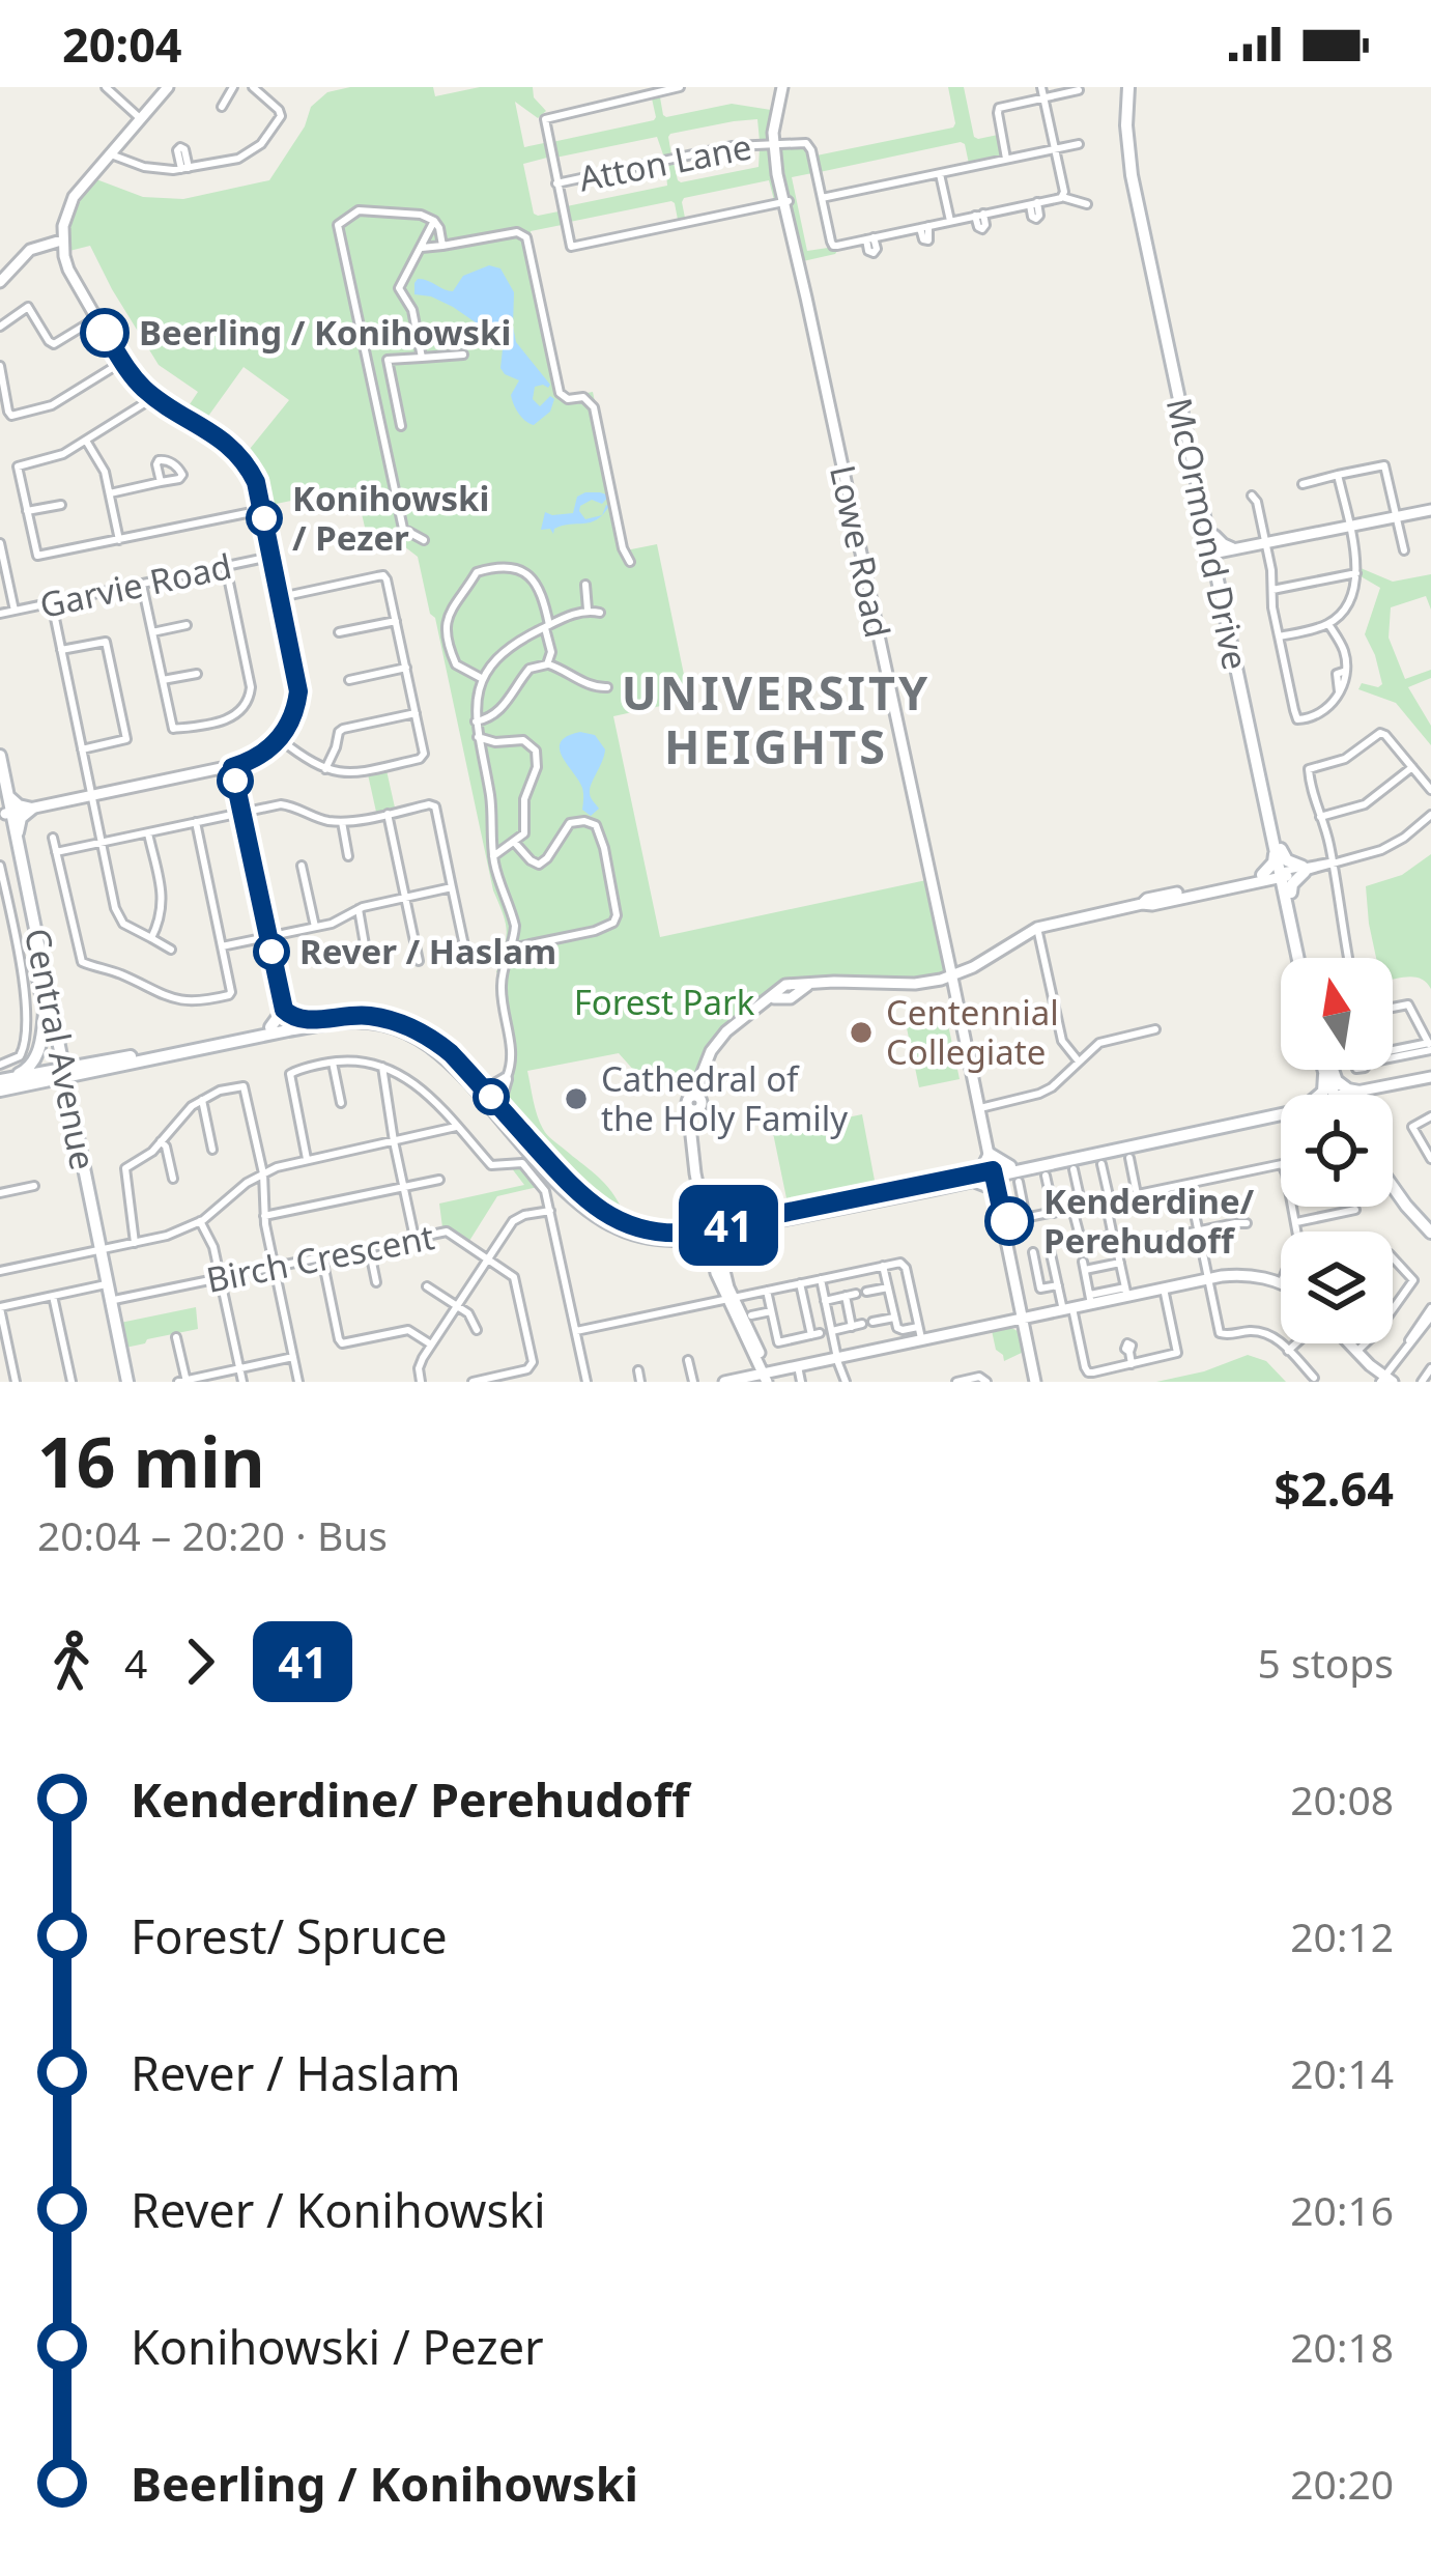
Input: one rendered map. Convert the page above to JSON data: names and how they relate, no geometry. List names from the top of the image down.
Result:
{
  "streets": {
    "main road": ["McOrmond Drive", "Central Avenue"],
    "street": [
      "Atton Lane",
      "Lowe Road",
      "Garvie Road",
      "Birch Crescent"
    ]
  },
  "crossings": [
    ["Atton Lane", "Lowe Road"],
    ["Central Avenue", "Birch Crescent"]
  ],
  "districts": ["UNIVERSITY HEIGHTS"],
  "parks": ["Forest Park"],
  "places": [
    "Beerling / Konihowski",
    "Konihowski / Pezer",
    "Rever / Haslam",
    "Centennial Collegiate",
    "Cathedral of the Holy Family",
    "Kenderdine/ Perehudoff"
  ],
  "lines": ["bus line 41"],
  "north": "top",
  "page": {
    "status": "20:04",
    "on_map": "41",
    "heading": ["16 min", "20:04 – 20:20 · Bus", "$2.64"],
    "legs": ["4", "41", "5 stops"],
    "list": [
      {
        "name": "Kenderdine/ Perehudoff",
        "value": "20:08"
      },
      {
        "name": "Forest/ Spruce",
        "value": "20:12"
      },
      {
        "name": "Rever / Haslam",
        "value": "20:14"
      },
      {
        "name": "Rever / Konihowski",
        "value": "20:16"
      },
      {
        "name": "Konihowski / Pezer",
        "value": "20:18"
      },
      {
        "name": "Beerling / Konihowski",
        "value": "20:20"
      }
    ]
  }
}
